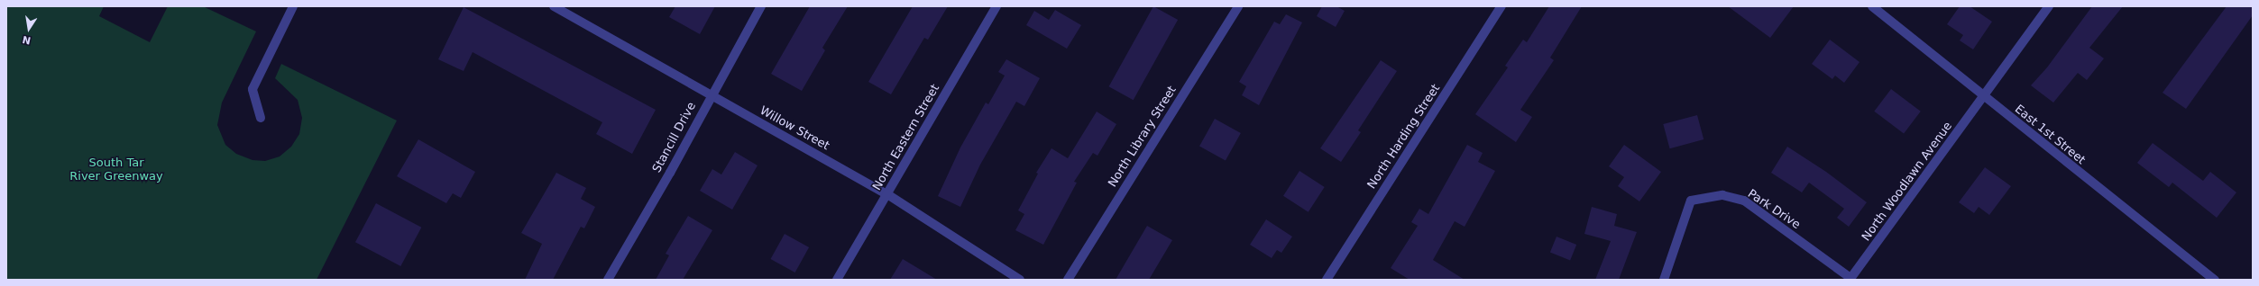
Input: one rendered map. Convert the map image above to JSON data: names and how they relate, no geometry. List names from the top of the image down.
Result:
{
  "streets": {
    "street": [
      "Willow Street",
      "East 1st Street",
      "North Library Street",
      "North Harding Street",
      "Stancill Drive",
      "North Eastern Street",
      "North Woodlawn Avenue",
      "Park Drive"
    ]
  },
  "crossings": [
    ["Willow Street", "Stancill Drive"],
    ["Willow Street", "North Eastern Street"],
    ["East 1st Street", "North Woodlawn Avenue"],
    ["North Woodlawn Avenue", "Park Drive"]
  ],
  "parks": ["South Tar River Greenway"],
  "north": "bottom"
}
